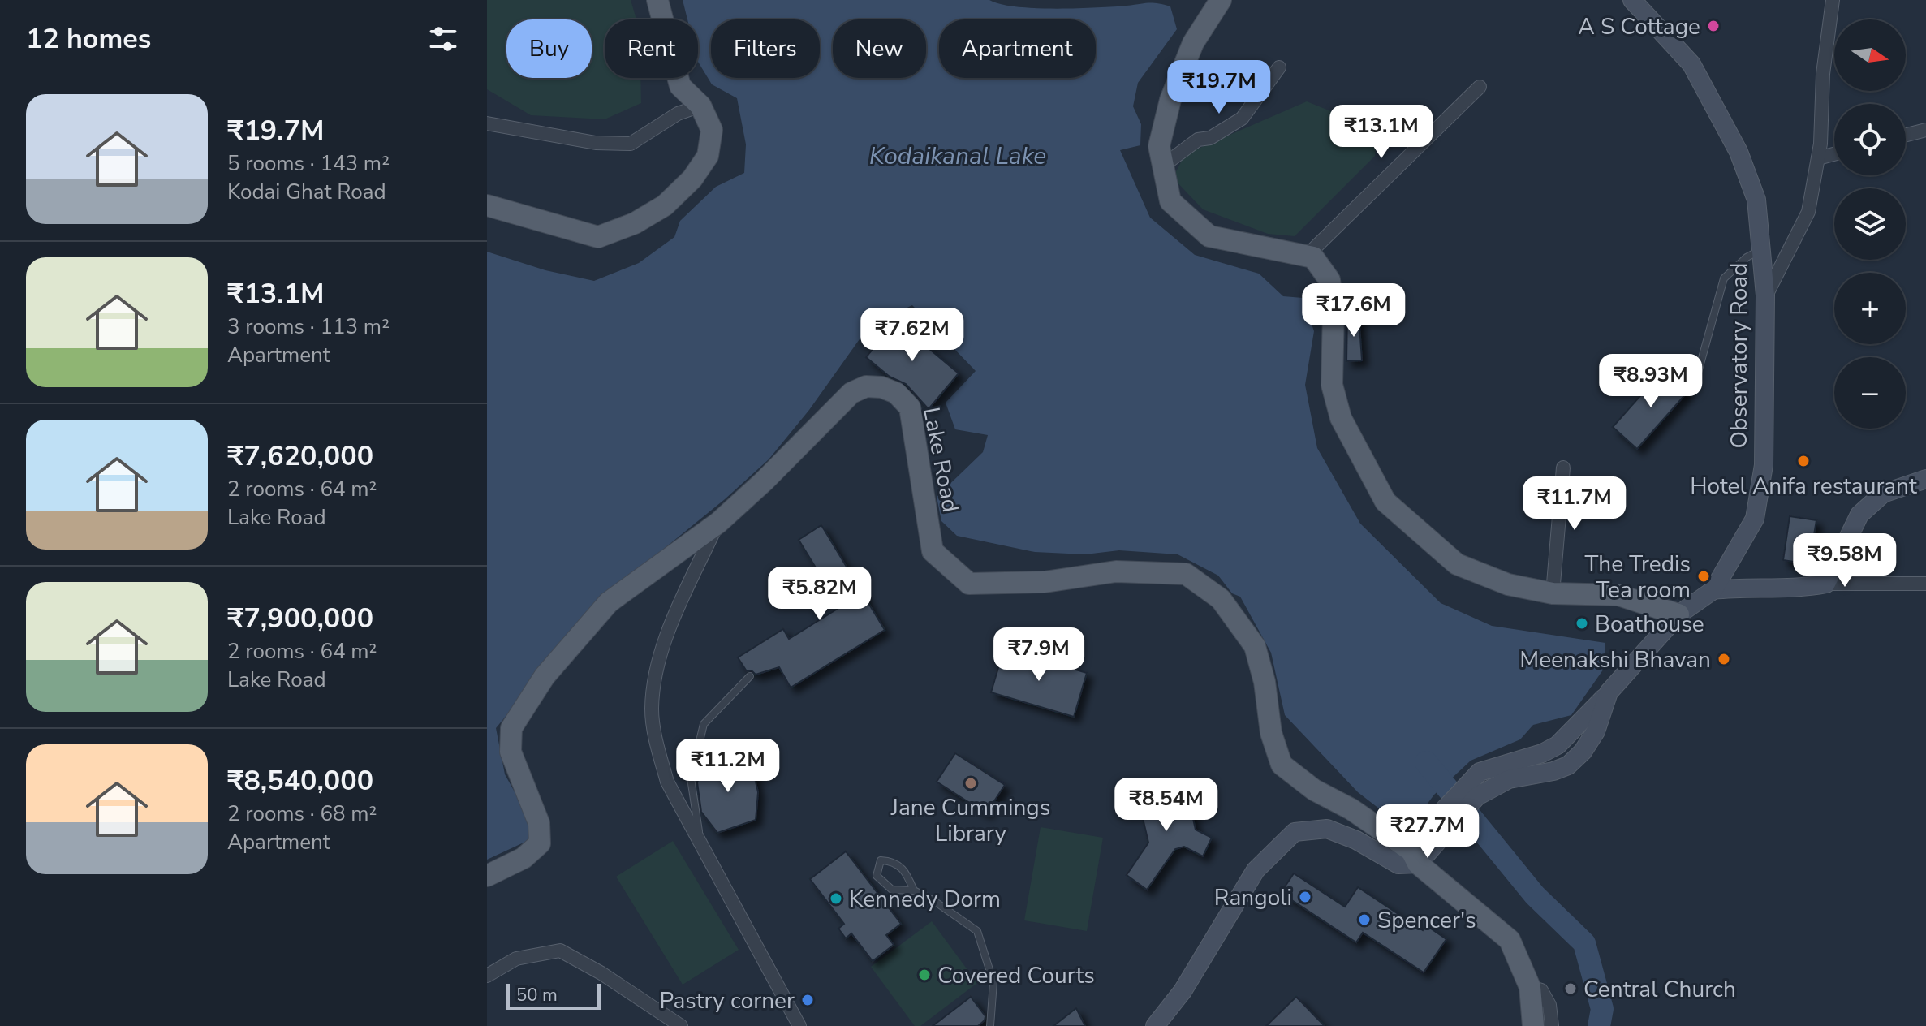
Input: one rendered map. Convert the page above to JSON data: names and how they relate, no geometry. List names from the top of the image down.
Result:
{
  "streets": {
    "main road": ["Observatory Road", "Lake Road"]
  },
  "crossings": [
    ["Observatory Road", "Lake Road"]
  ],
  "water": ["Kodaikanal Lake"],
  "places": [
    "A S Cottage",
    "Hotel Anifa restaurant",
    "The Tredis Tea room",
    "Boathouse",
    "Meenakshi Bhavan",
    "Jane Cummings Library",
    "Rangoli",
    "Kennedy Dorm",
    "Spencer's",
    "Covered Courts",
    "Central Church",
    "Pastry corner"
  ],
  "scale_bar": "50 m",
  "north": "right",
  "page": {
    "heading": "12 homes",
    "map_buttons": ["+", "−"],
    "chip": [
      "Buy",
      "Rent",
      "Filters",
      "New",
      "Apartment"
    ],
    "price": [
      "₹19.7M",
      "₹13.1M",
      "₹17.6M",
      "₹7.62M",
      "₹8.93M",
      "₹11.7M",
      "₹9.58M",
      "₹5.82M",
      "₹7.9M",
      "₹11.2M",
      "₹8.54M",
      "₹27.7M"
    ],
    "list": [
      {
        "name": "₹19.7M",
        "note": "5 rooms · 143 m² · Kodai Ghat Road"
      },
      {
        "name": "₹13.1M",
        "note": "3 rooms · 113 m² · Apartment"
      },
      {
        "name": "₹7,620,000",
        "note": "2 rooms · 64 m² · Lake Road"
      },
      {
        "name": "₹7,900,000",
        "note": "2 rooms · 64 m² · Lake Road"
      },
      {
        "name": "₹8,540,000",
        "note": "2 rooms · 68 m² · Apartment"
      }
    ],
    "scale": "50 m"
  }
}
